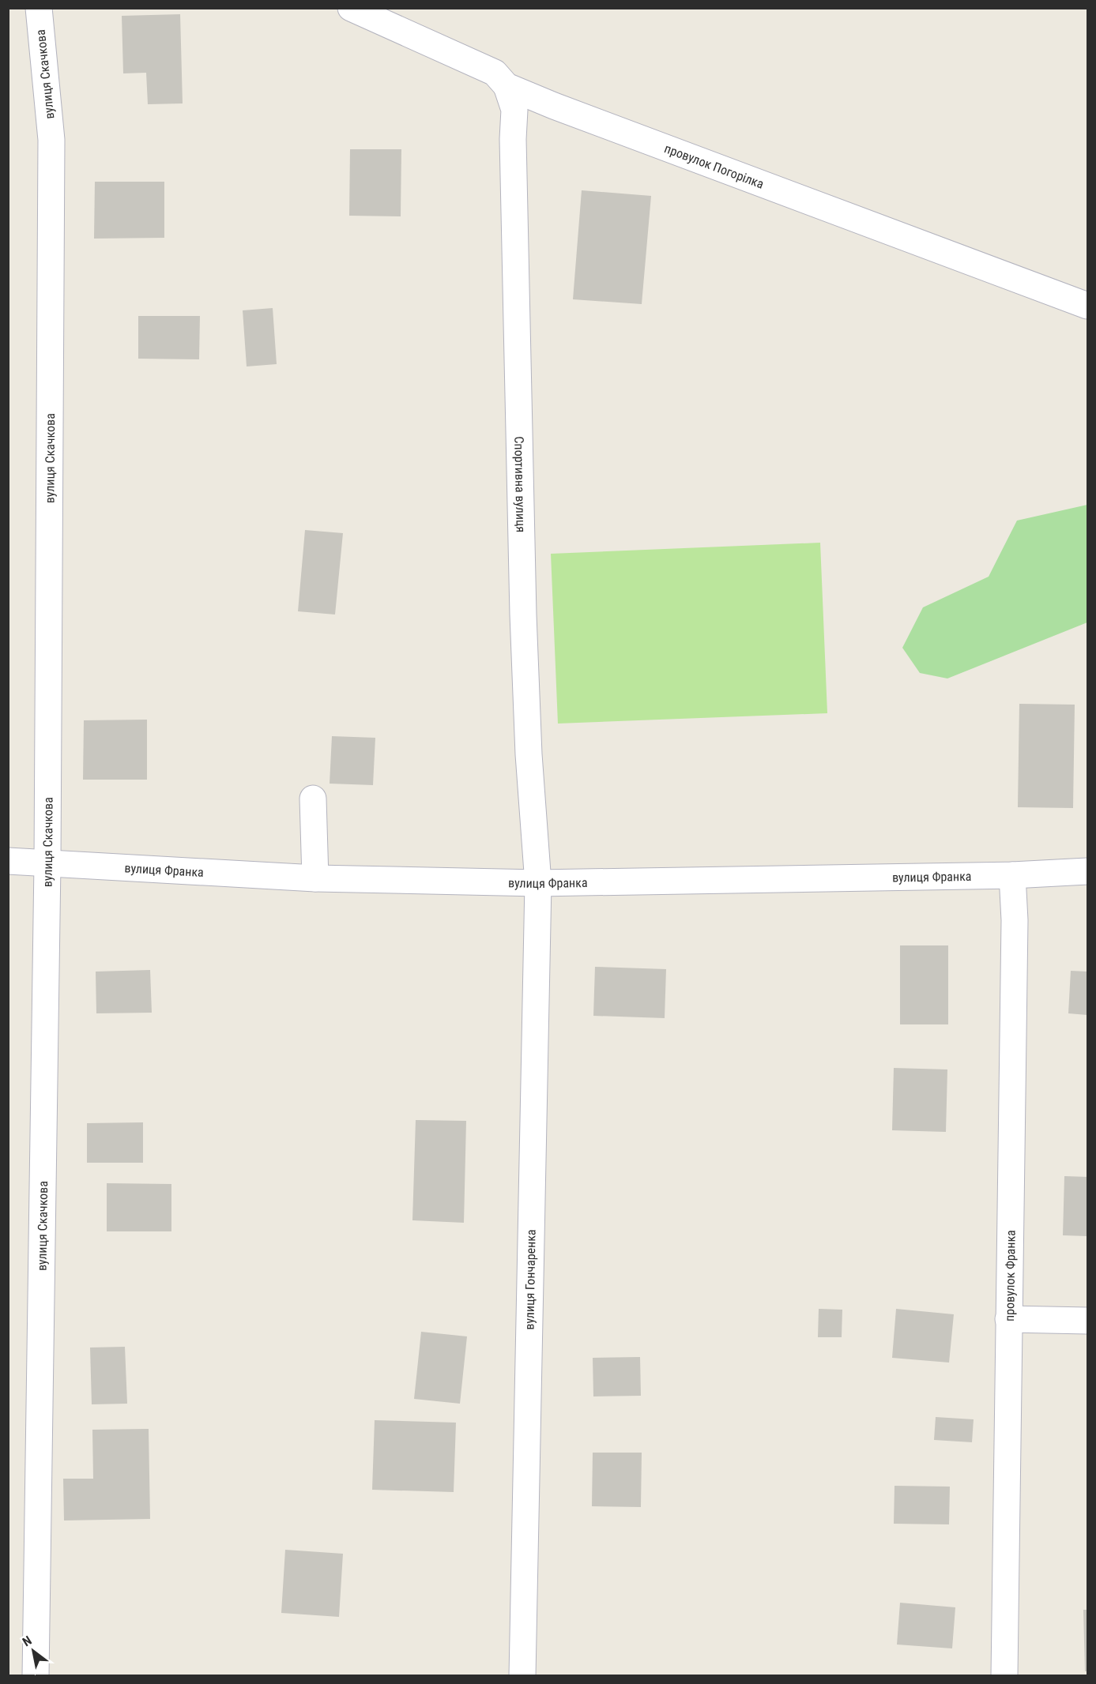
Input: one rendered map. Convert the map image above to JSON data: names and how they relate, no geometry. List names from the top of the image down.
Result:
{
  "streets": {
    "street": [
      "вулиця Скачкова",
      "провулок Погорілка",
      "Спортивна вулиця",
      "вулиця Франка",
      "провулок Франка",
      "вулиця Гончаренка"
    ]
  },
  "crossings": [
    ["вулиця Скачкова", "вулиця Франка"],
    ["провулок Погорілка", "Спортивна вулиця"],
    ["Спортивна вулиця", "вулиця Франка"],
    ["Спортивна вулиця", "вулиця Гончаренка"],
    ["вулиця Франка", "провулок Франка"],
    ["вулиця Франка", "вулиця Гончаренка"]
  ],
  "north": "top left"
}
